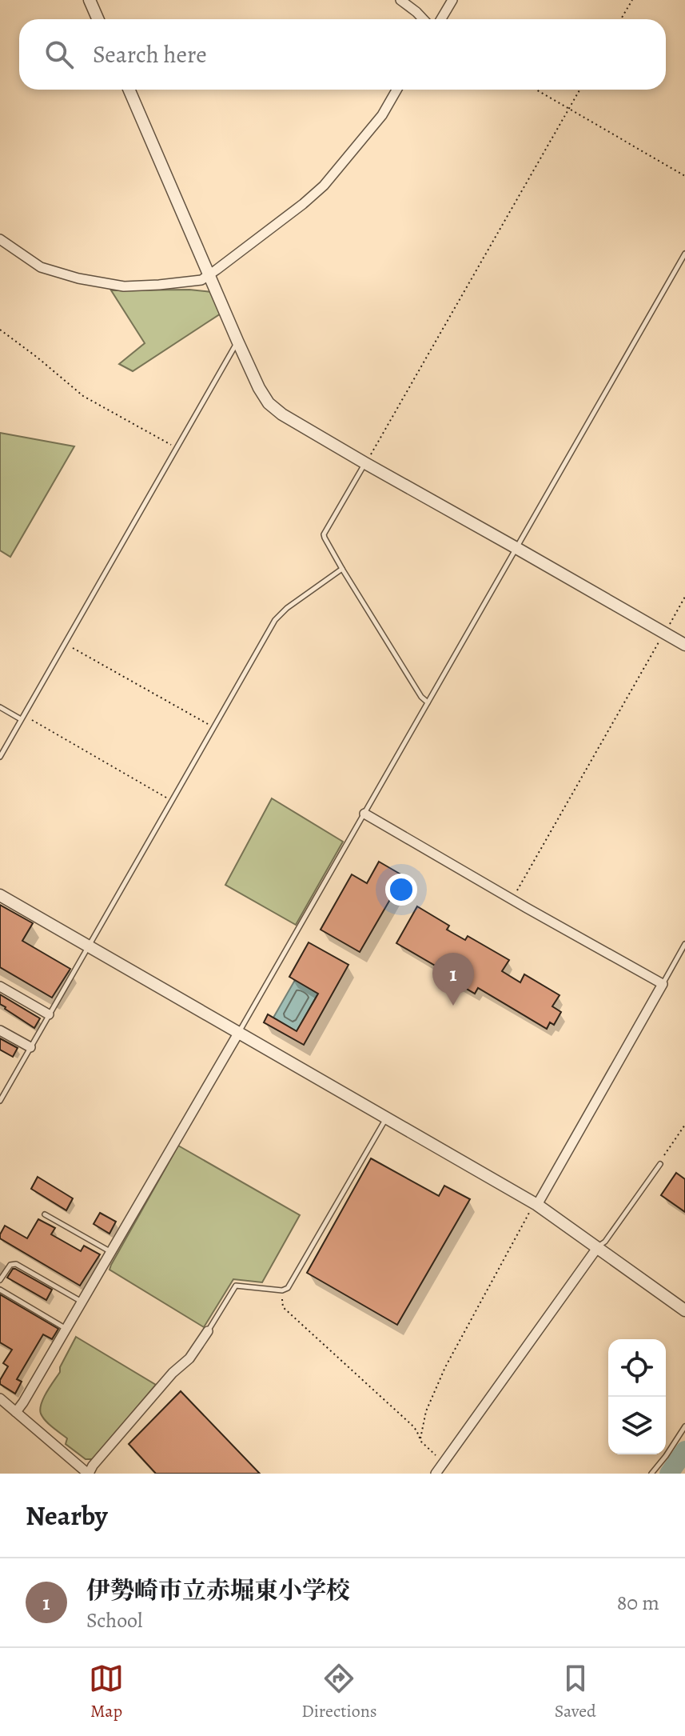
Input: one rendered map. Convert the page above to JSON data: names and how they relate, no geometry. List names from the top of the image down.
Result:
{
  "page": {
    "search": "Search here",
    "pins": "1",
    "heading": "Nearby",
    "list": [
      {
        "mark": "1",
        "name": "伊勢崎市立赤堀東小学校",
        "note": "School",
        "value": "80 m"
      }
    ],
    "nav": ["Map", "Directions", "Saved"]
  }
}
